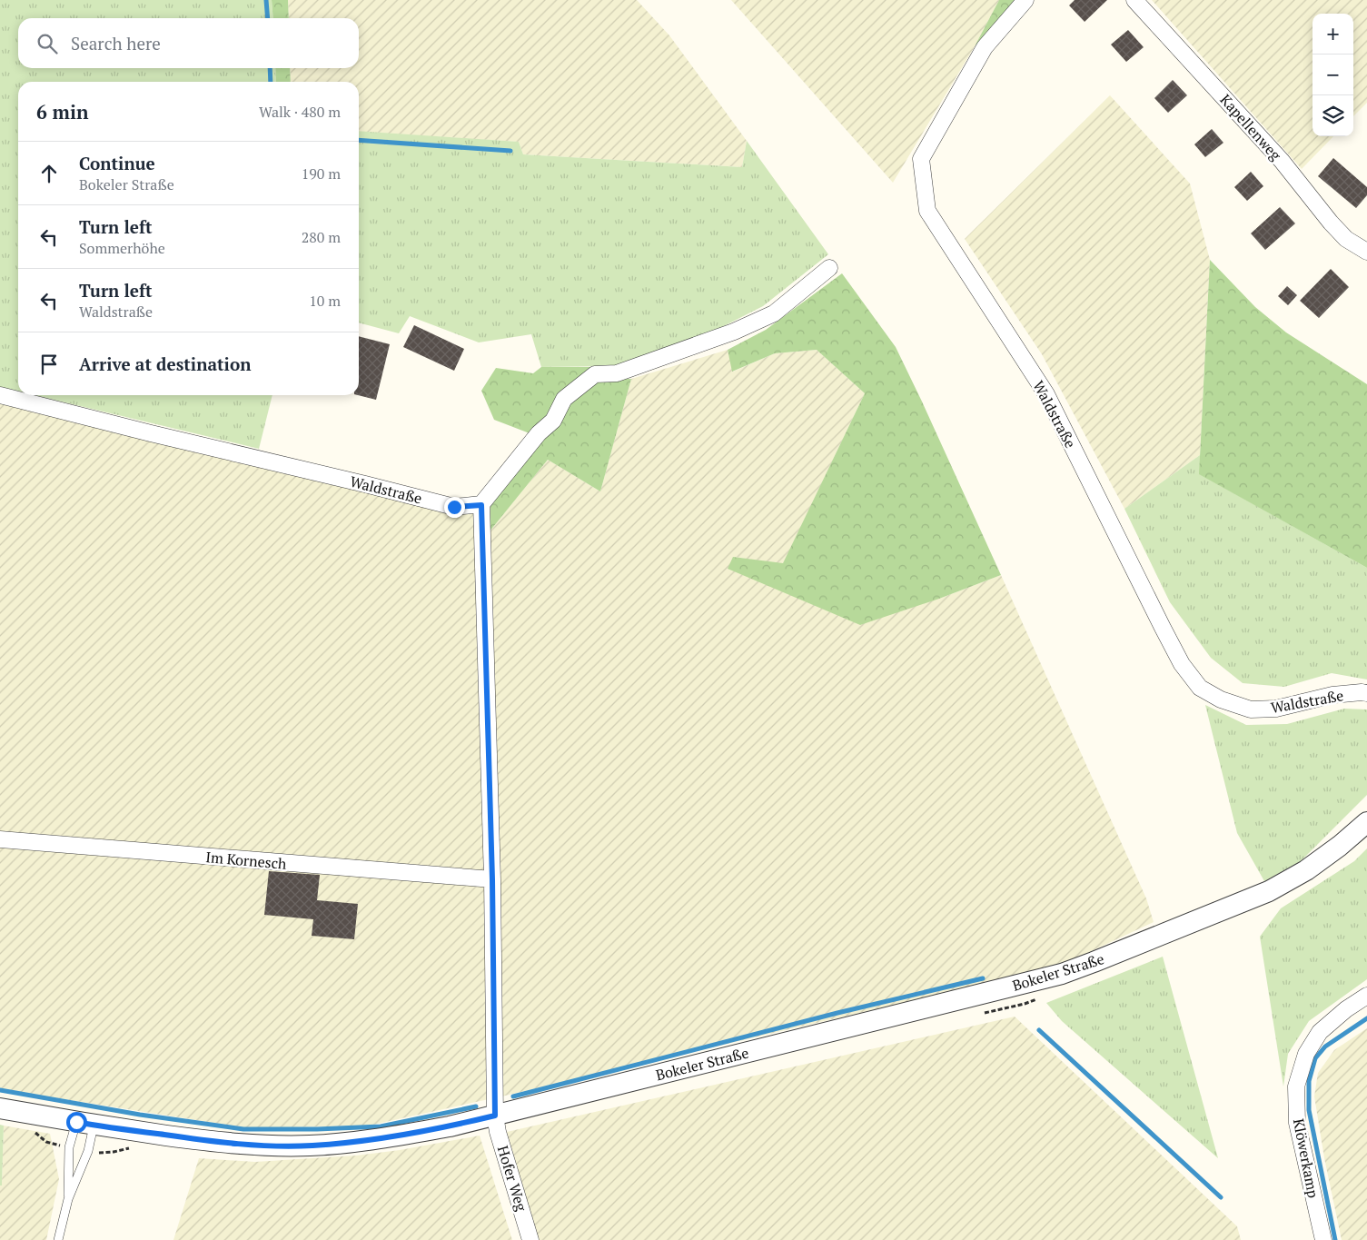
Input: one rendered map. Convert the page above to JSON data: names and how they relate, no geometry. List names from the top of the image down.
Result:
{
  "streets": {
    "street": [
      "Kapellenweg",
      "Waldstraße",
      "Im Kornesch",
      "Bokeler Straße",
      "Klöwerkamp",
      "Hofer Weg"
    ]
  },
  "crossings": [
    ["Waldstraße", "Hofer Weg"],
    ["Im Kornesch", "Hofer Weg"],
    ["Bokeler Straße", "Hofer Weg"]
  ],
  "page": {
    "map_buttons": ["+", "−"],
    "search": "Search here",
    "heading": ["6 min", "Walk · 480 m"],
    "list": [
      ["Continue", "Bokeler Straße", "190 m"],
      ["Turn left", "Sommerhöhe", "280 m"],
      ["Turn left", "Waldstraße", "10 m"],
      "Arrive at destination"
    ]
  }
}
